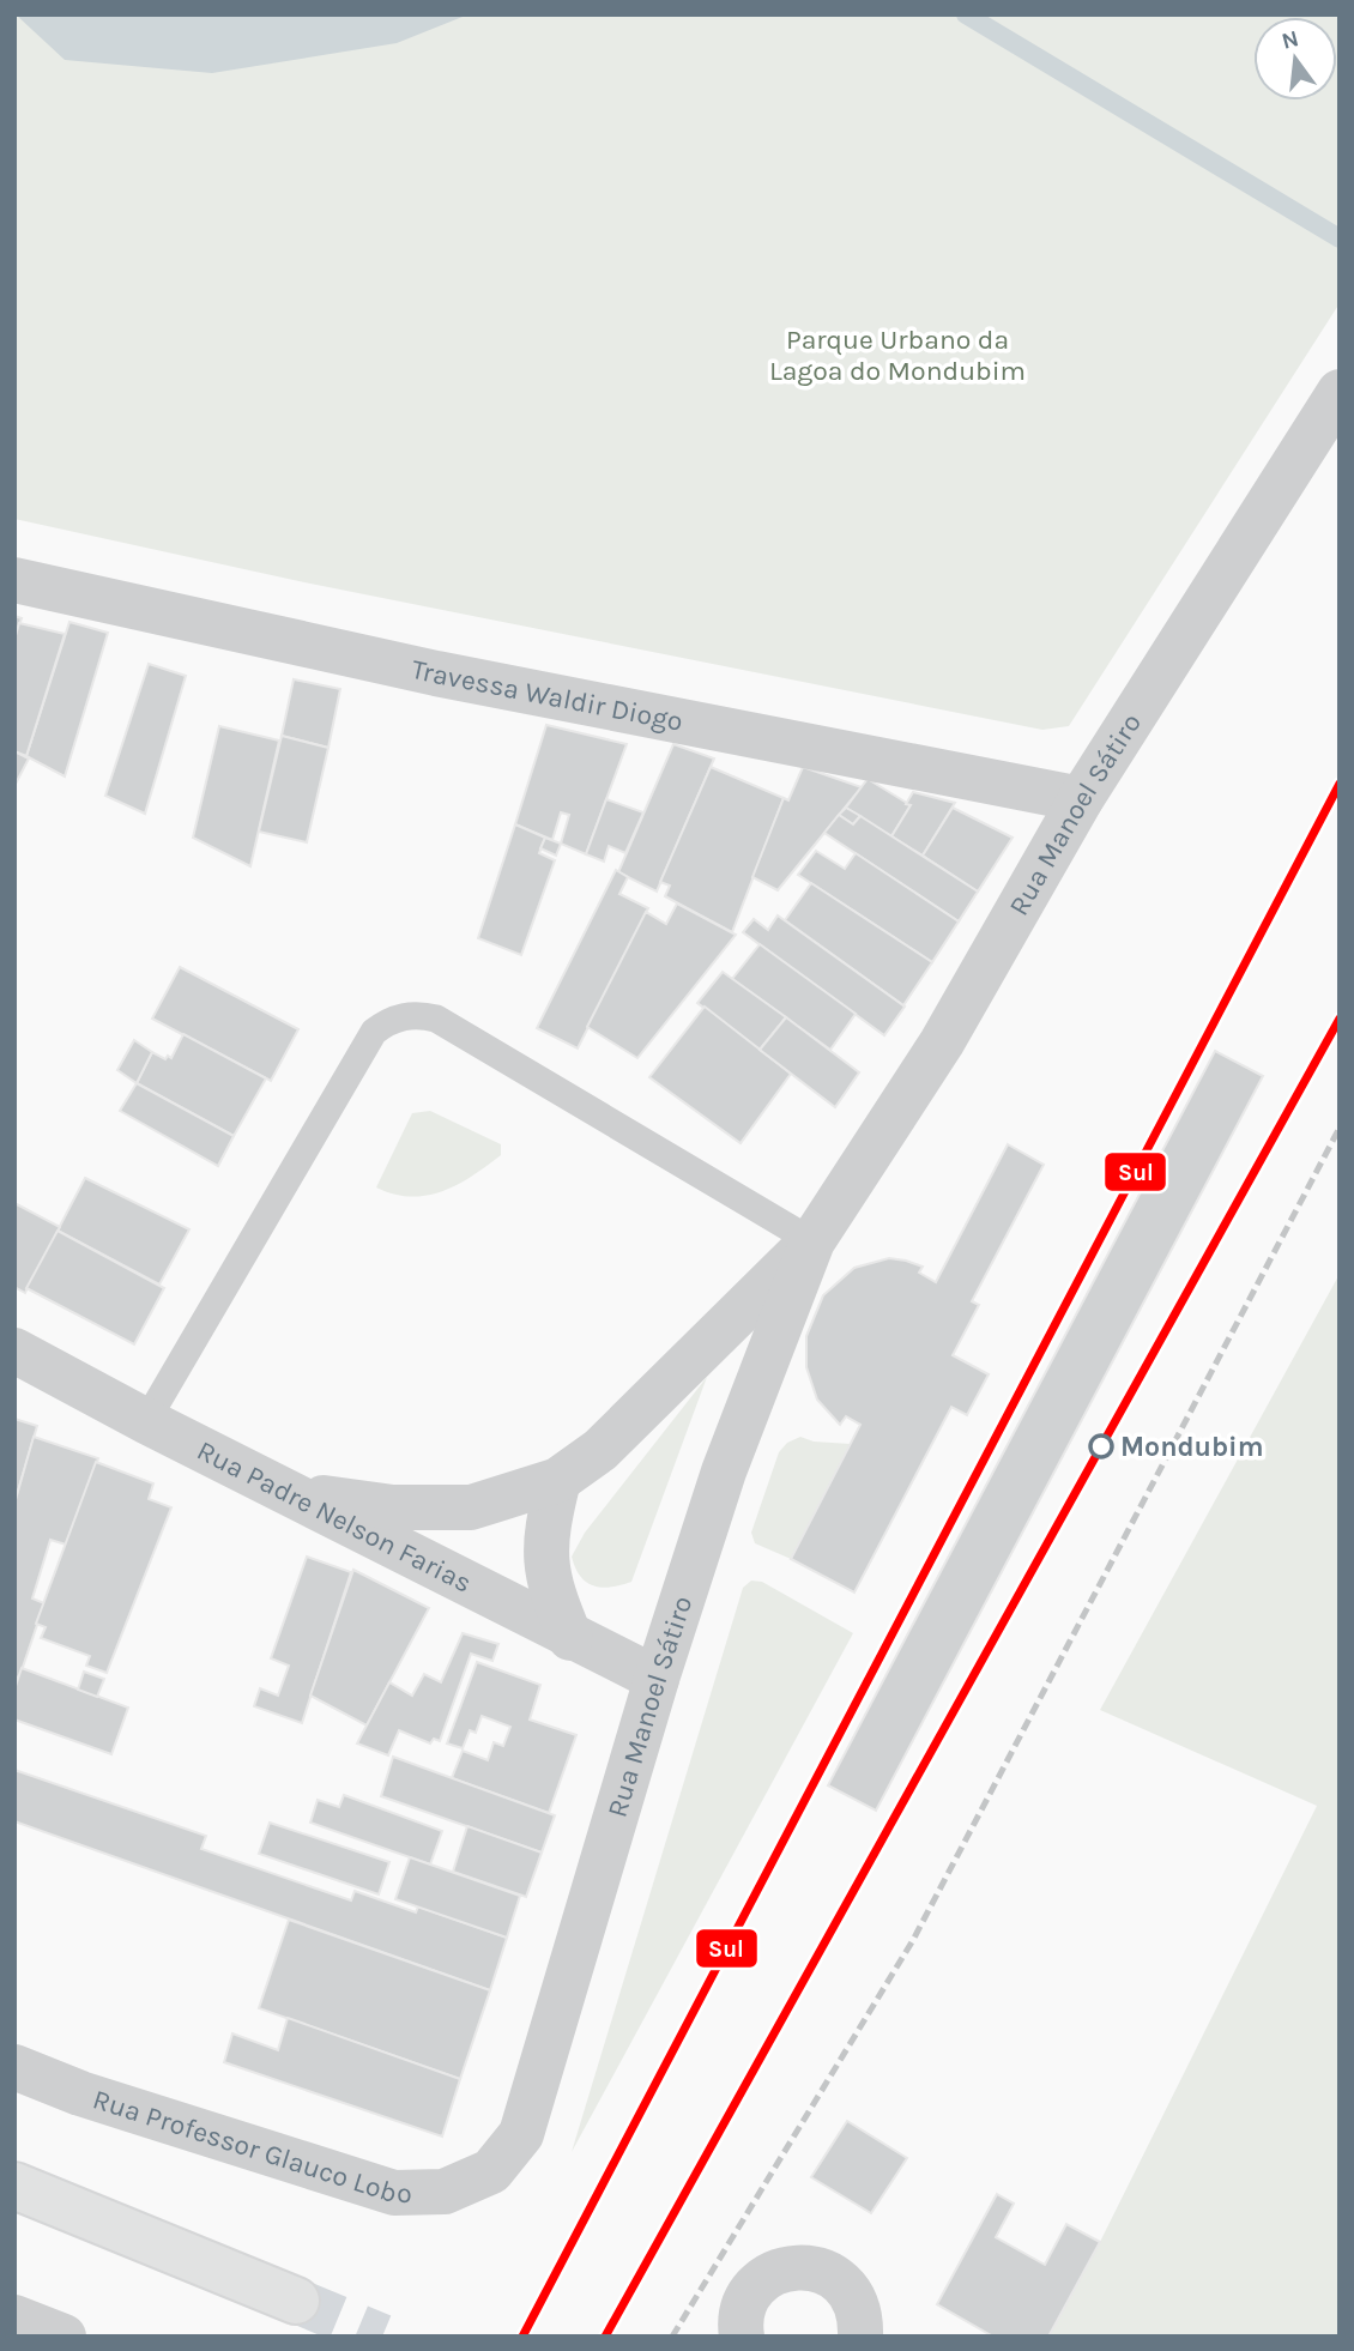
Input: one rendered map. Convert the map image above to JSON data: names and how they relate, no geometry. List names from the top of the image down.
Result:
{
  "streets": {
    "street": [
      "Travessa Waldir Diogo",
      "Rua Manoel Sátiro",
      "Rua Padre Nelson Farias",
      "Rua Professor Glauco Lobo"
    ]
  },
  "crossings": [
    ["Travessa Waldir Diogo", "Rua Manoel Sátiro"],
    ["Rua Manoel Sátiro", "Rua Padre Nelson Farias"],
    ["Rua Manoel Sátiro", "Rua Professor Glauco Lobo"]
  ],
  "parks": ["Parque Urbano da Lagoa do Mondubim"],
  "places": ["Mondubim"],
  "lines": ["transit line Sul"],
  "north": "top"
}
